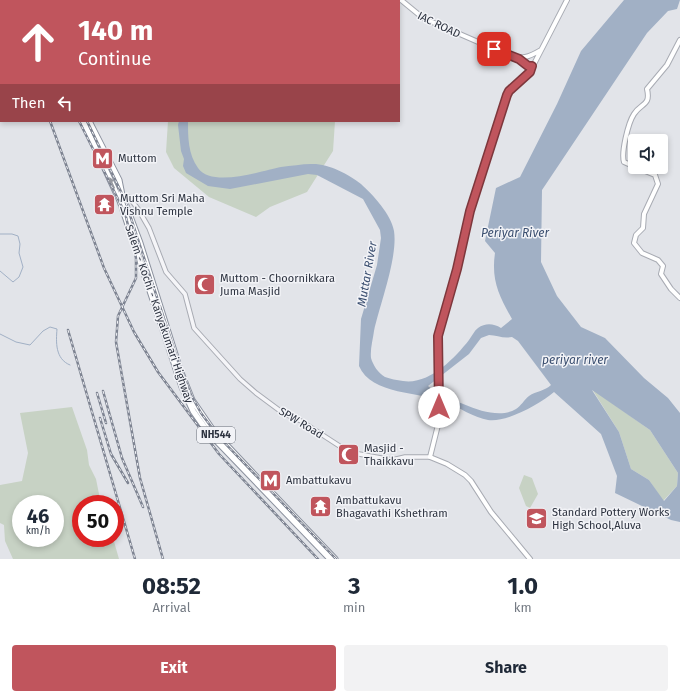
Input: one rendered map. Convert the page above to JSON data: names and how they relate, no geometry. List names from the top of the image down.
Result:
{
  "streets": {
    "highway": ["Salem - Kochi - Kanyakumari Highway", "NH544"],
    "main road": ["IAC ROAD", "SPW Road"]
  },
  "crossings": [
    ["Salem - Kochi - Kanyakumari Highway", "SPW Road"]
  ],
  "water": ["Periyar River", "Muttar River", "periyar river"],
  "places": {
    "metro station": ["Muttom", "Ambattukavu"],
    "temple": ["Muttom Sri Maha Vishnu Temple", "Ambattukavu Bhagavathi Kshethram"],
    "mosque": ["Muttom - Choornikkara Juma Masjid", "Masjid - Thaikkavu"],
    "school or university": ["Standard Pottery Works High School,Aluva"]
  },
  "page": {
    "turn": ["140 m", "Continue"],
    "then": "Then",
    "speed": "46 km/h",
    "limit": "50",
    "eta": [
      "08:52",
      "Arrival",
      "3",
      "min",
      "1.0",
      "km"
    ],
    "buttons": ["Exit", "Share"]
  }
}
